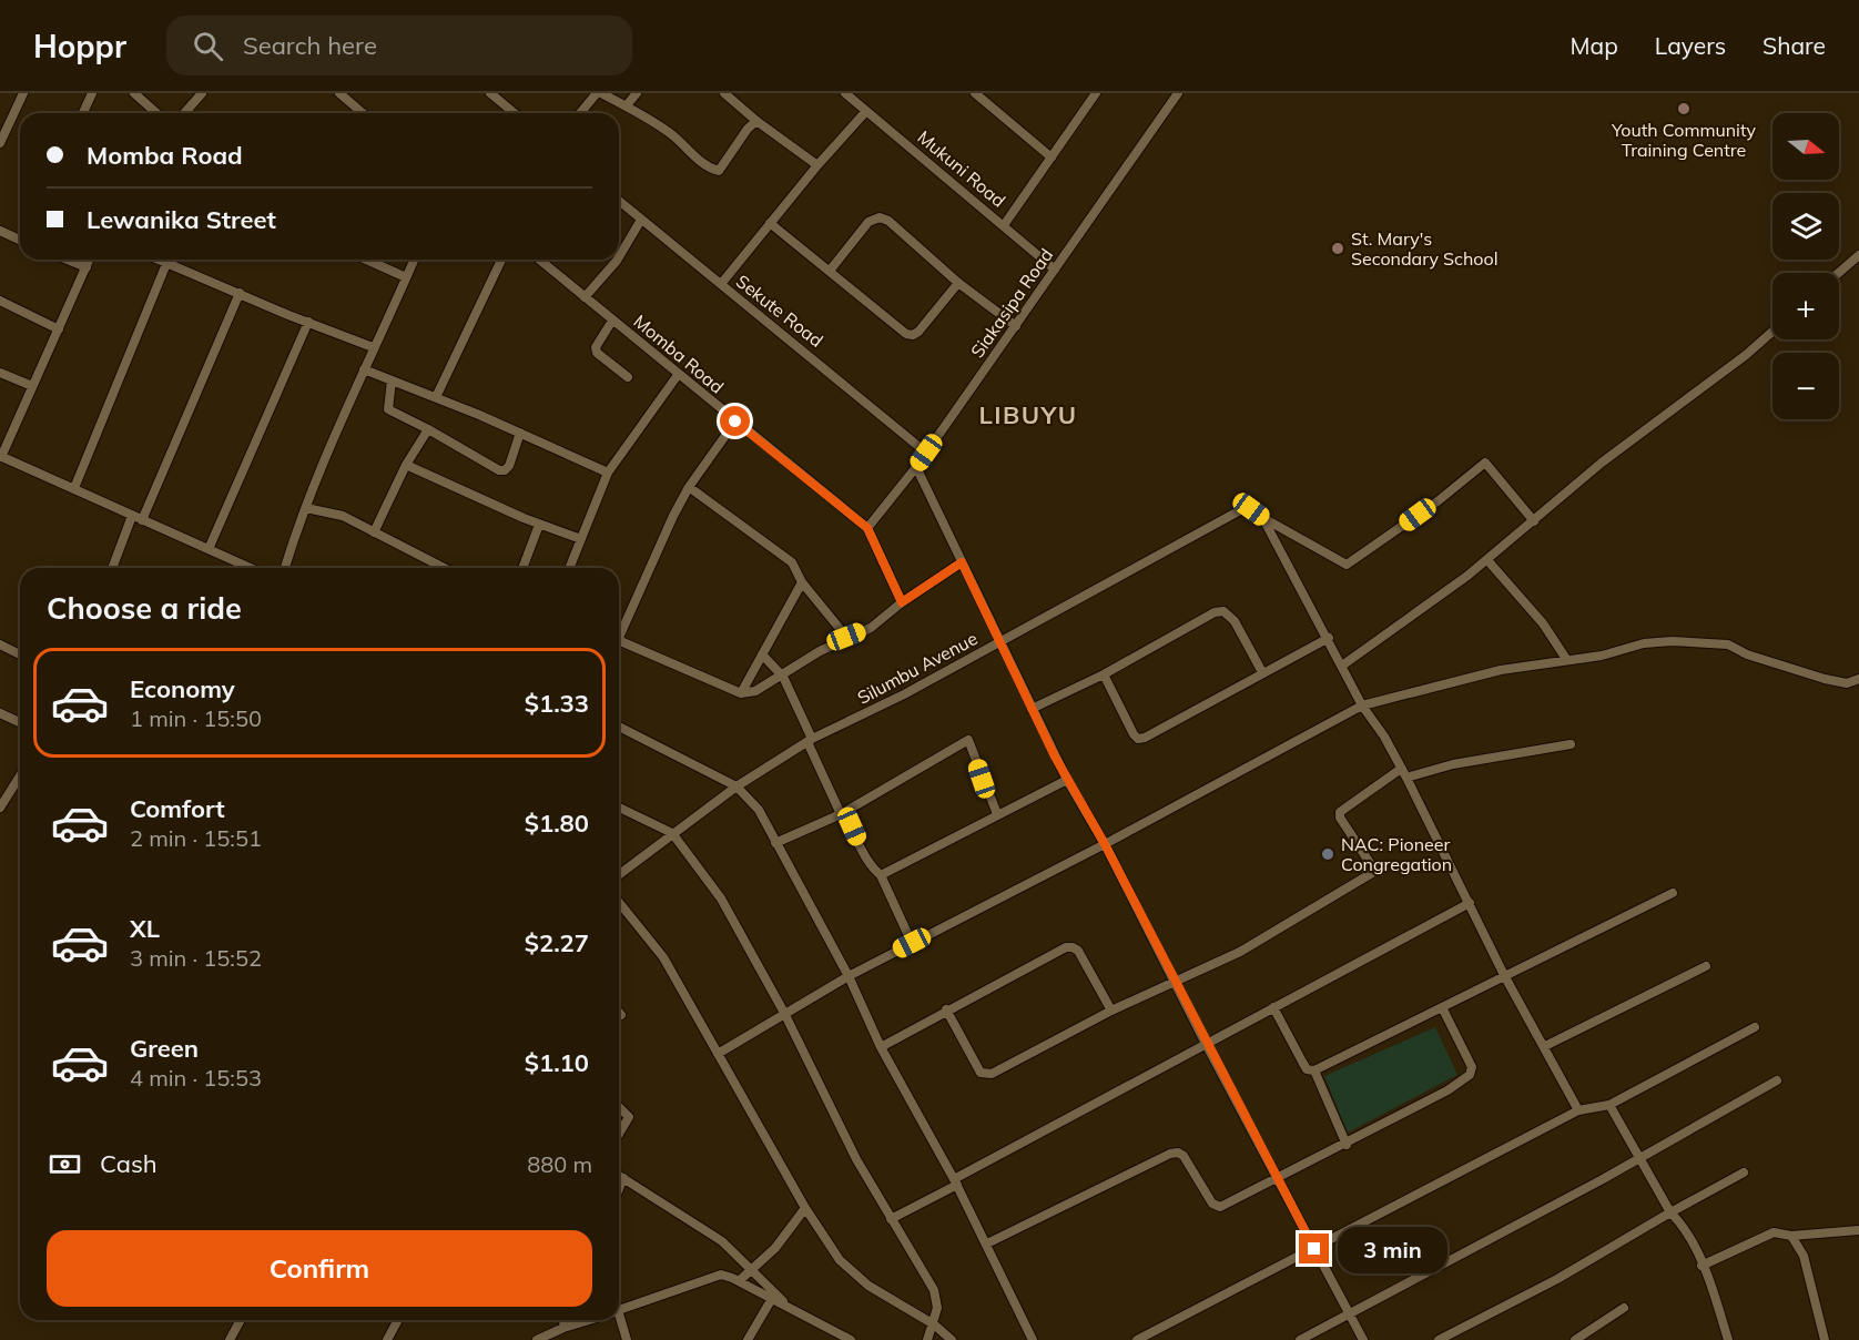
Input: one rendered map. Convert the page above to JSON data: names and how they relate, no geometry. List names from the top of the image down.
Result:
{
  "streets": {
    "street": [
      "Mukuni Road",
      "Siakasipa Road",
      "Sekute Road",
      "Momba Road",
      "Silumbu Avenue"
    ]
  },
  "crossings": [
    ["Mukuni Road", "Siakasipa Road"],
    ["Siakasipa Road", "Sekute Road"],
    ["Siakasipa Road", "Momba Road"]
  ],
  "districts": ["LIBUYU"],
  "places": ["Youth Community Training Centre", "St. Mary's Secondary School", "NAC: Pioneer Congregation"],
  "north": "right",
  "page": {
    "header": "Hoppr",
    "search": "Search here",
    "nav": ["Map", "Layers", "Share"],
    "map_buttons": ["+", "−"],
    "banner": ["Momba Road", "Lewanika Street"],
    "heading": "Choose a ride",
    "list": [
      {
        "name": "Economy",
        "note": "1 min · 15:50",
        "value": "$1.33"
      },
      {
        "name": "Comfort",
        "note": "2 min · 15:51",
        "value": "$1.80"
      },
      {
        "name": "XL",
        "note": "3 min · 15:52",
        "value": "$2.27"
      },
      {
        "name": "Green",
        "note": "4 min · 15:53",
        "value": "$1.10"
      }
    ],
    "pay": ["Cash", "880 m"],
    "buttons": "Confirm",
    "bubble": "3 min"
  }
}
